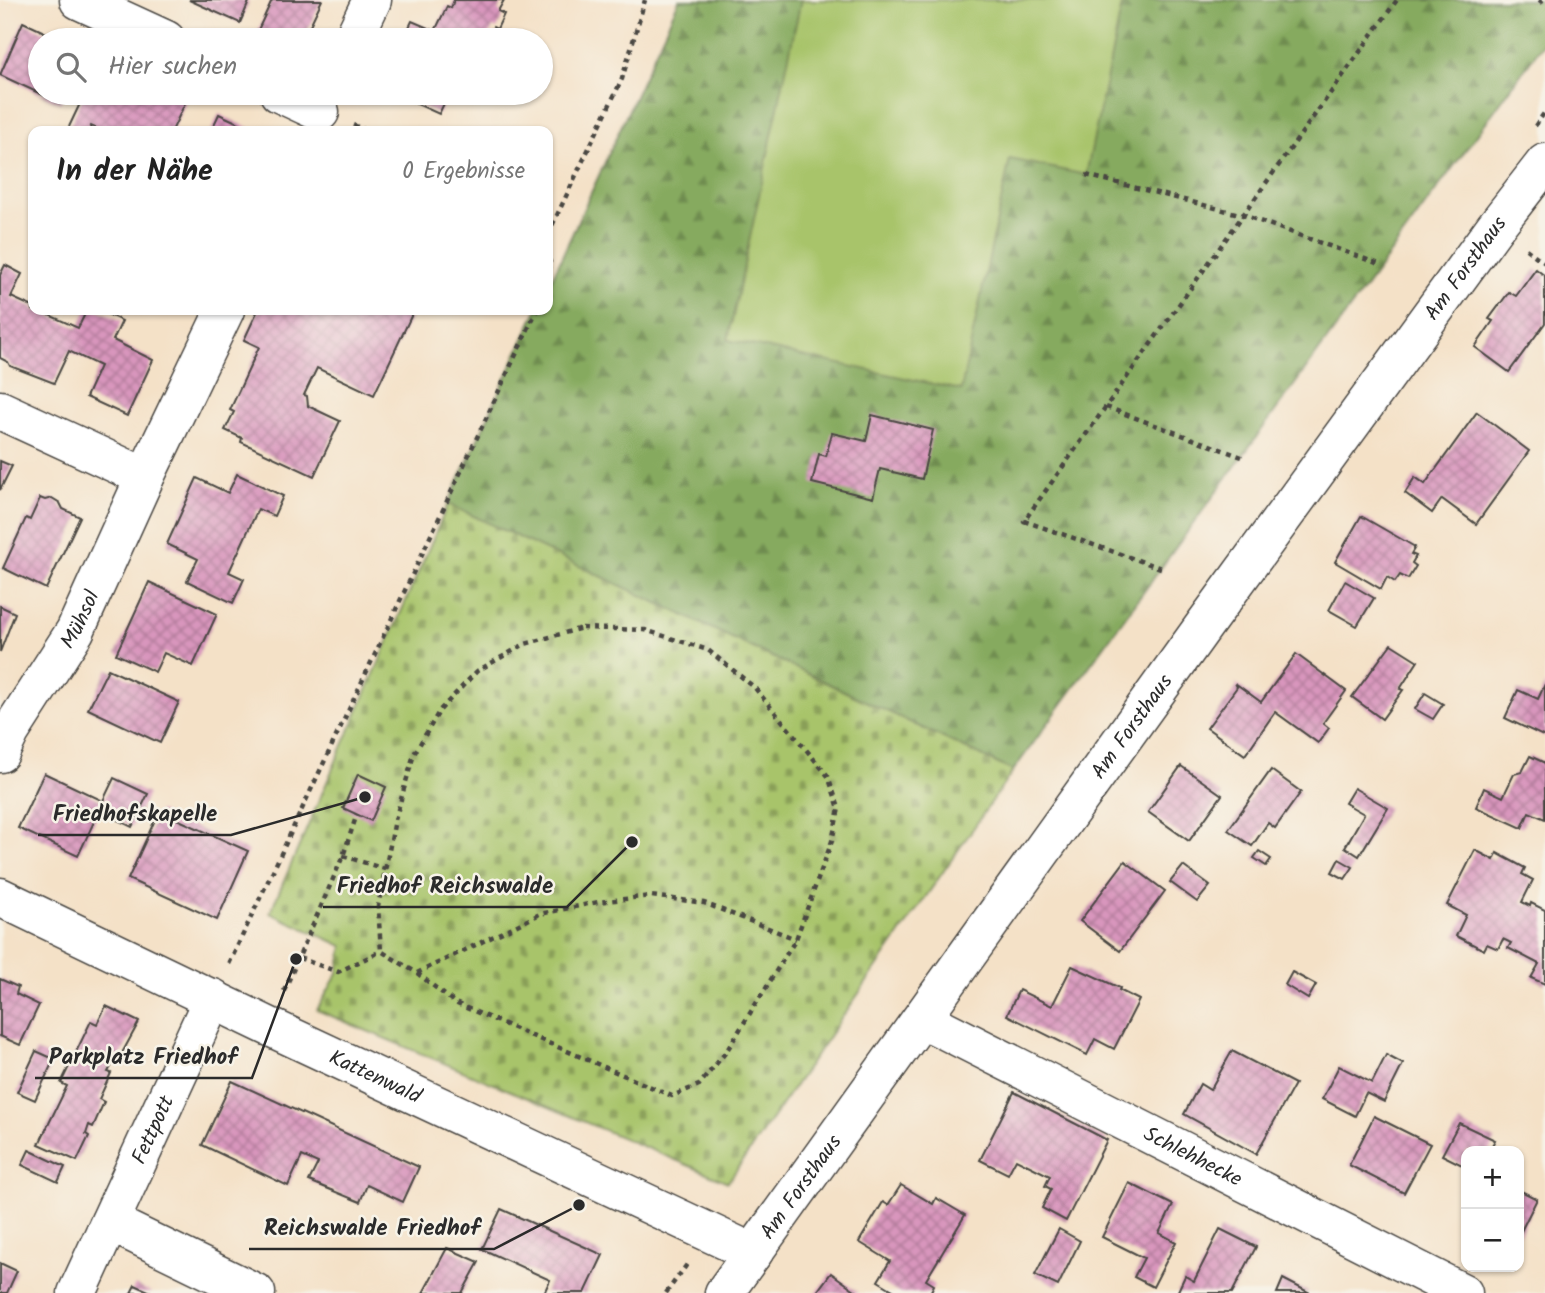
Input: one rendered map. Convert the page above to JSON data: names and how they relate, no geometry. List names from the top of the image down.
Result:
{
  "streets": {
    "street": [
      "Am Forsthaus",
      "Mühsol",
      "Kattenwald",
      "Fettpott",
      "Schlehhecke"
    ]
  },
  "crossings": [
    ["Am Forsthaus", "Kattenwald"],
    ["Am Forsthaus", "Schlehhecke"],
    ["Kattenwald", "Fettpott"]
  ],
  "places": [
    "Friedhofskapelle",
    "Friedhof Reichswalde",
    "Parkplatz Friedhof",
    "Reichswalde Friedhof"
  ],
  "page": {
    "search": "Hier suchen",
    "heading": ["In der Nähe", "0 Ergebnisse"],
    "map_buttons": ["+", "−"]
  }
}
